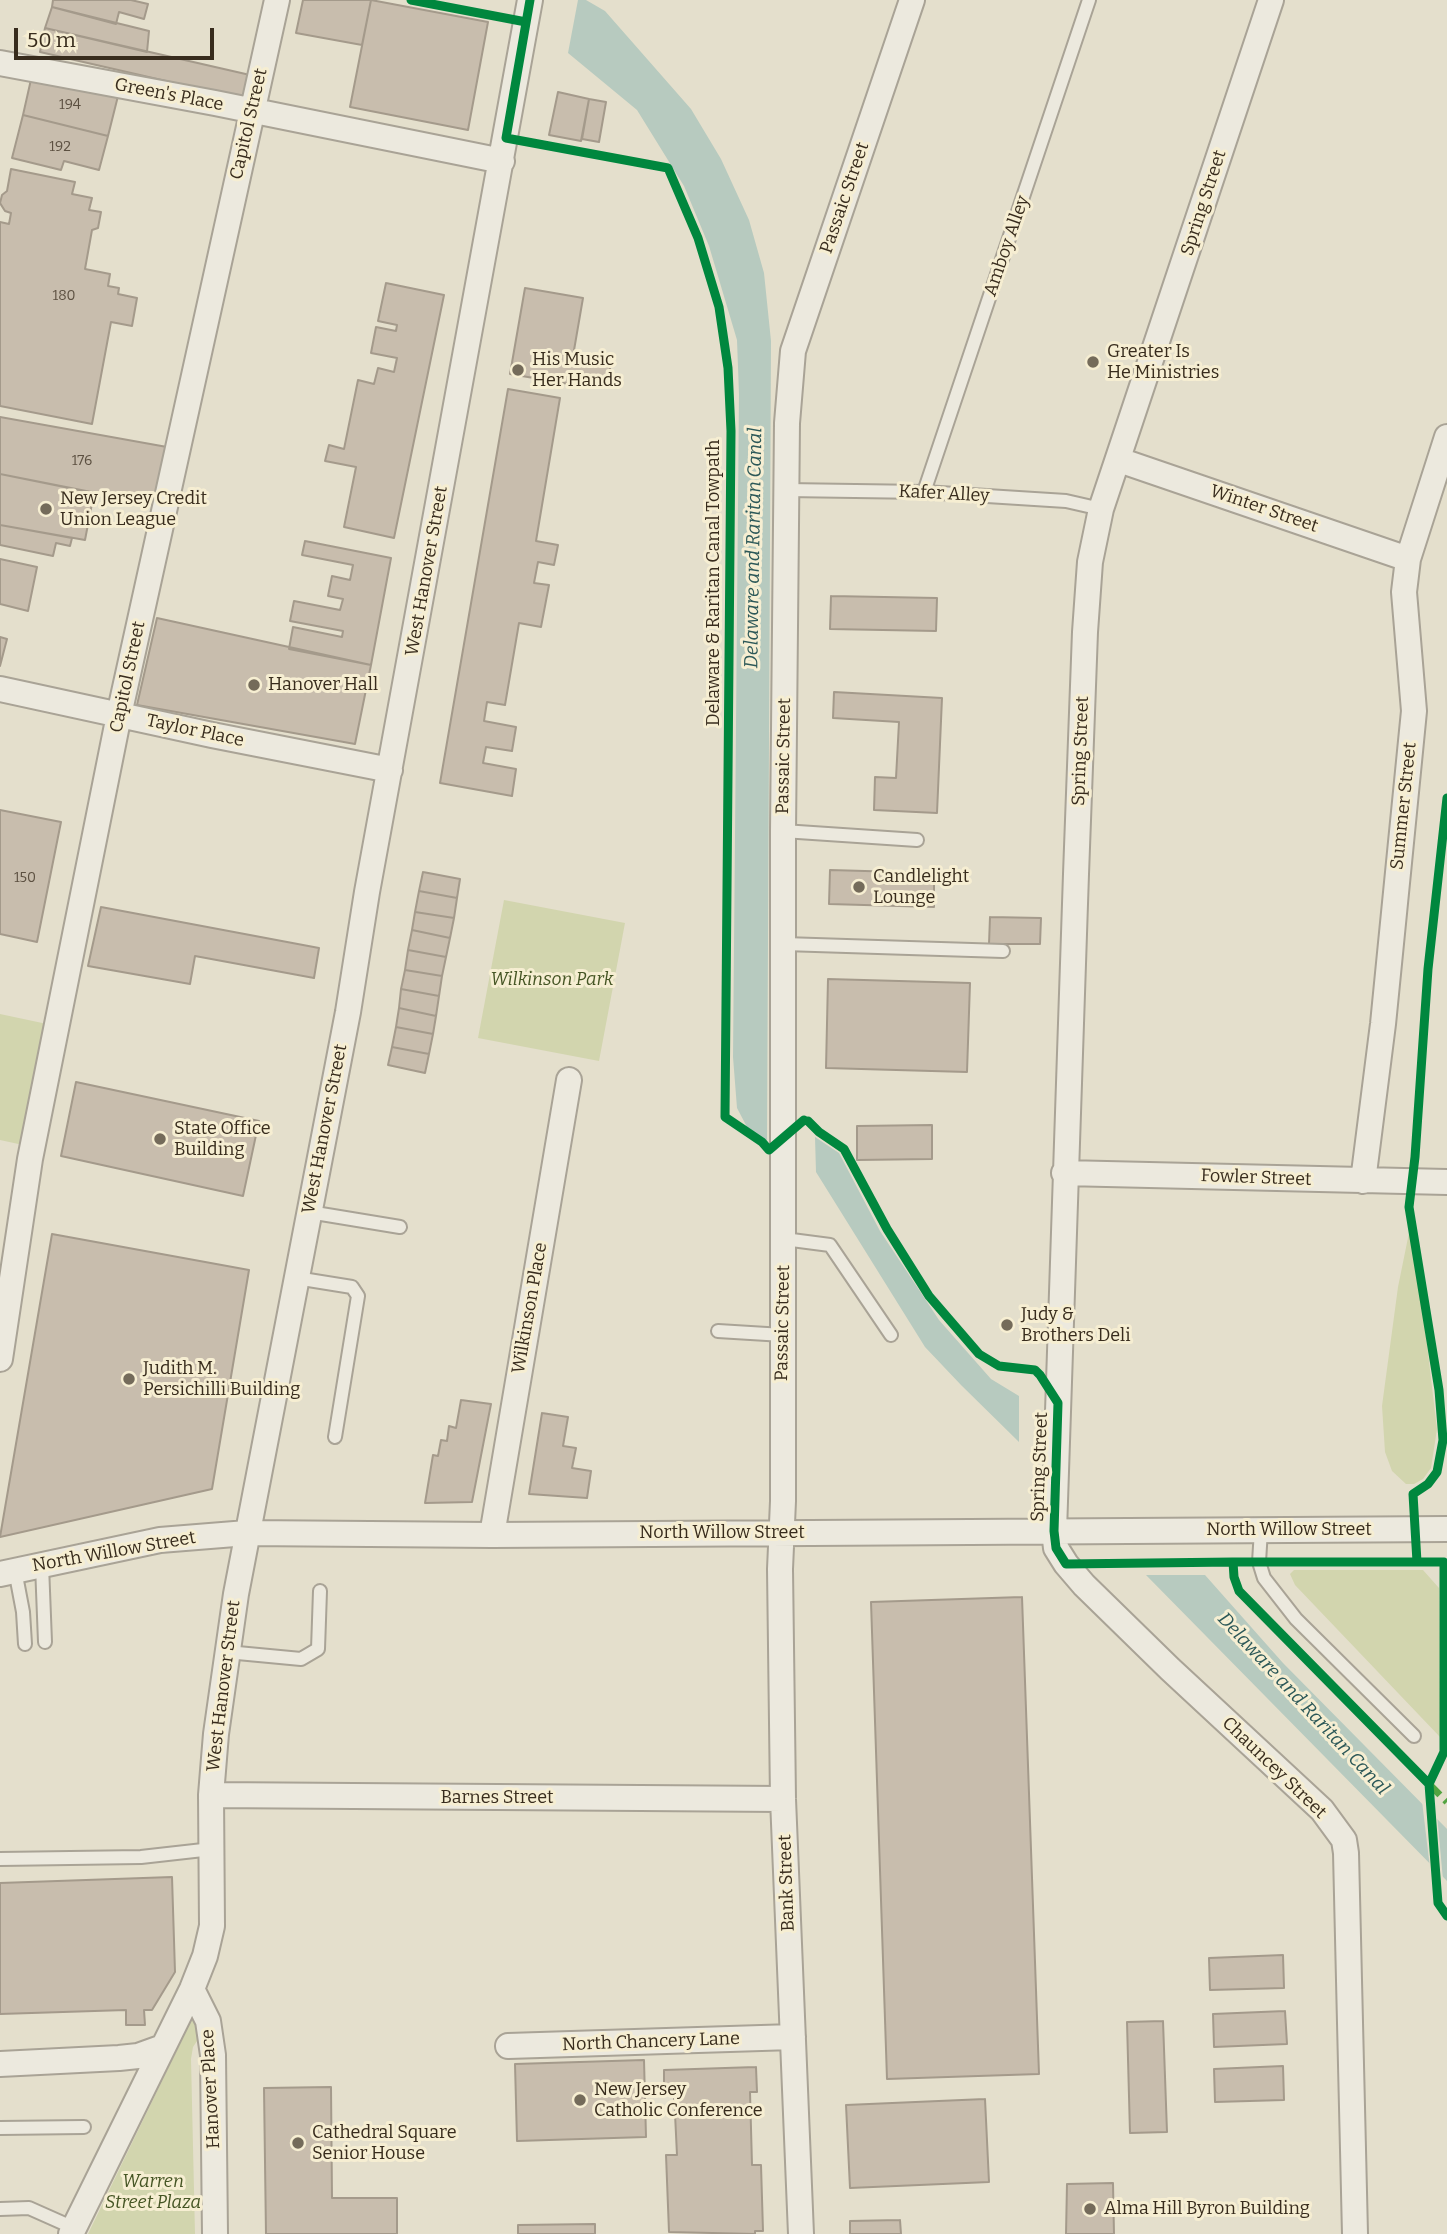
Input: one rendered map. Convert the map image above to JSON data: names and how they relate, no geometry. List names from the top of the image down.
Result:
{
  "streets": {
    "street": [
      "Green's Place",
      "Capitol Street",
      "Passaic Street",
      "Spring Street",
      "Winter Street",
      "West Hanover Street",
      "Taylor Place",
      "Summer Street",
      "Fowler Street",
      "Wilkinson Place",
      "North Willow Street",
      "Chauncey Street",
      "Barnes Street",
      "Bank Street",
      "North Chancery Lane",
      "Hanover Place"
    ],
    "lane": ["Amboy Alley", "Kafer Alley"],
    "cycle path": ["Delaware & Raritan Canal Towpath"]
  },
  "crossings": [
    ["Green's Place", "Capitol Street"],
    ["Green's Place", "West Hanover Street"],
    ["Capitol Street", "Taylor Place"],
    ["Passaic Street", "Kafer Alley"],
    ["Passaic Street", "North Willow Street"],
    ["Passaic Street", "Bank Street"],
    ["Spring Street", "Kafer Alley"],
    ["Spring Street", "Winter Street"],
    ["Spring Street", "Fowler Street"],
    ["Spring Street", "North Willow Street"],
    ["Spring Street", "Chauncey Street"],
    ["Amboy Alley", "Kafer Alley"],
    ["Winter Street", "Summer Street"],
    ["West Hanover Street", "Taylor Place"],
    ["West Hanover Street", "North Willow Street"],
    ["West Hanover Street", "Barnes Street"],
    ["West Hanover Street", "Hanover Place"],
    ["Summer Street", "Fowler Street"],
    ["Wilkinson Place", "North Willow Street"],
    ["North Willow Street", "Chauncey Street"],
    ["North Willow Street", "Bank Street"],
    ["Barnes Street", "Bank Street"],
    ["Bank Street", "North Chancery Lane"]
  ],
  "water": ["Delaware and Raritan Canal"],
  "parks": ["Wilkinson Park", "Warren Street Plaza"],
  "places": [
    "Greater Is He Ministries",
    "His Music Her Hands",
    "New Jersey Credit Union League",
    "Hanover Hall",
    "Candlelight Lounge",
    "State Office Building",
    "Judy & Brothers Deli",
    "Judith M. Persichilli Building",
    "New Jersey Catholic Conference",
    "Cathedral Square Senior House",
    "Alma Hill Byron Building"
  ],
  "house_numbers": [
    "194",
    "192",
    "180",
    "176",
    "150"
  ],
  "scale_bar": "50 m"
}
